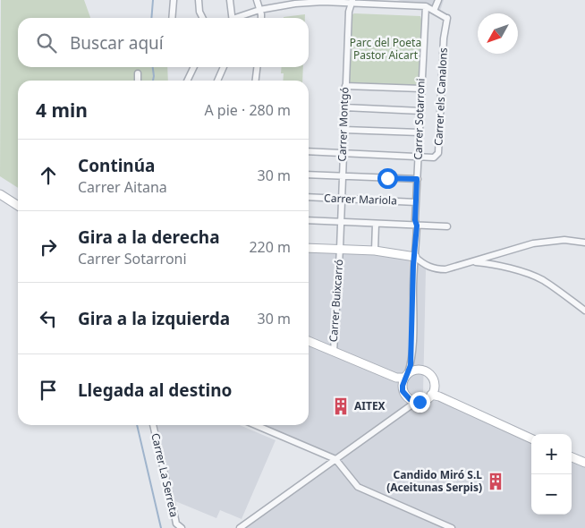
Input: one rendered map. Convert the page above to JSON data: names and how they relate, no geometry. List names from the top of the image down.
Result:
{
  "streets": {
    "street": [
      "Carrer els Canalons",
      "Carrer Sotarroni",
      "Carrer Montgó",
      "Carrer Mariola",
      "Carrer Buixcarró",
      "Carrer La Serreta"
    ]
  },
  "crossings": [
    ["Carrer els Canalons", "Carrer Sotarroni"],
    ["Carrer Sotarroni", "Carrer Mariola"],
    ["Carrer Montgó", "Carrer Mariola"],
    ["Carrer Montgó", "Carrer Buixcarró"]
  ],
  "parks": ["Parc del Poeta Pastor Aicart"],
  "places": {
    "building": ["AITEX", "Candido Miró S.L (Aceitunas Serpis)"]
  },
  "north": "bottom left",
  "page": {
    "search": "Buscar aquí",
    "heading": ["4 min", "A pie · 280 m"],
    "list": [
      ["Continúa", "Carrer Aitana", "30 m"],
      ["Gira a la derecha", "Carrer Sotarroni", "220 m"],
      ["Gira a la izquierda", "30 m"],
      "Llegada al destino"
    ],
    "map_buttons": ["+", "−"]
  }
}
